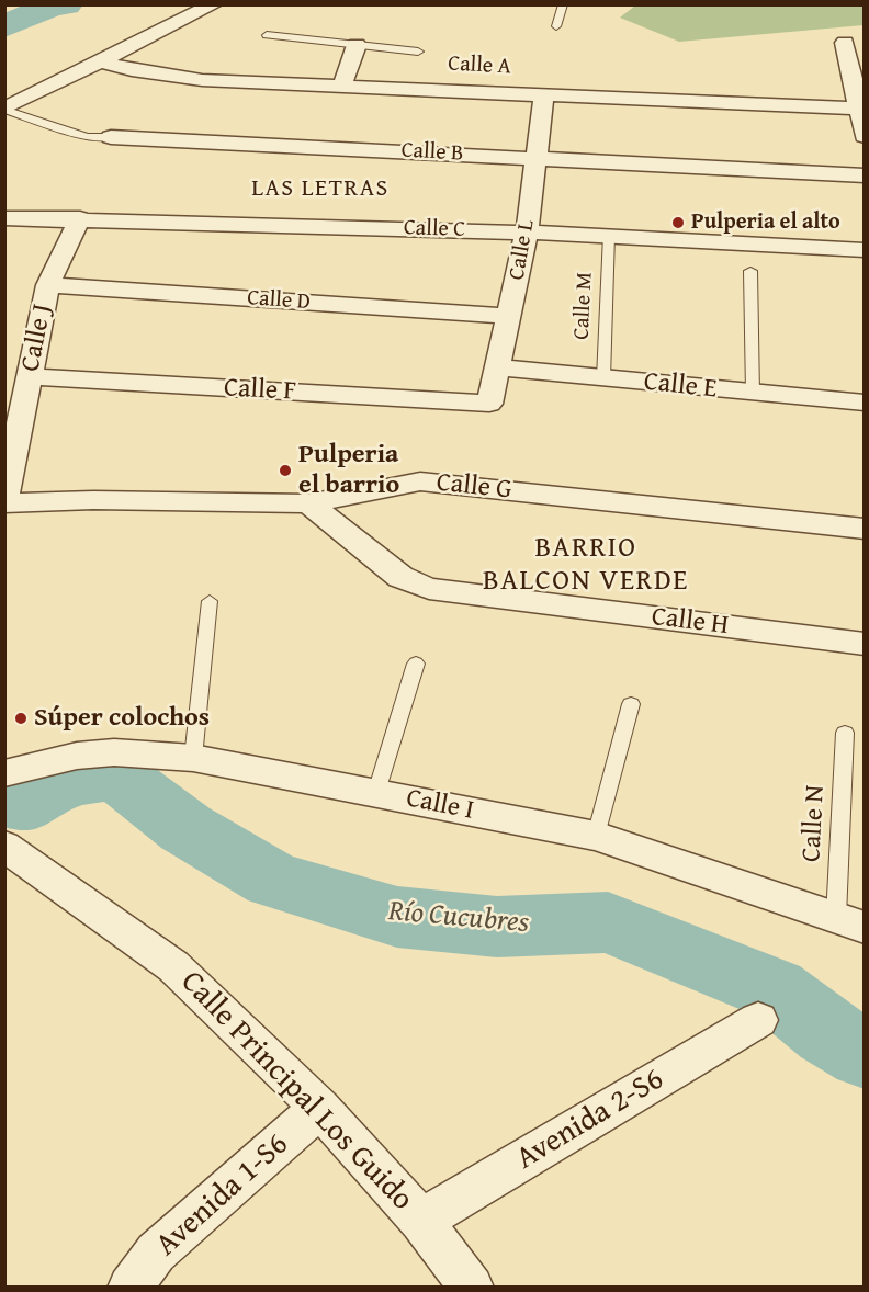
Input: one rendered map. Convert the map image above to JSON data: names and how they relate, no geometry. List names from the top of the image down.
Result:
{
  "streets": {
    "street": [
      "Calle A",
      "Calle B",
      "Calle C",
      "Calle L",
      "Calle D",
      "Calle J",
      "Calle E",
      "Calle F",
      "Calle G",
      "Calle H",
      "Calle I",
      "Calle Principal Los Guido",
      "Avenida 2-S6",
      "Avenida 1-S6"
    ],
    "lane": ["Calle M", "Calle N"]
  },
  "crossings": [
    ["Calle A", "Calle L"],
    ["Calle B", "Calle L"],
    ["Calle C", "Calle L"],
    ["Calle C", "Calle M"],
    ["Calle C", "Calle J"],
    ["Calle L", "Calle D"],
    ["Calle L", "Calle E"],
    ["Calle L", "Calle F"],
    ["Calle D", "Calle J"],
    ["Calle M", "Calle E"],
    ["Calle J", "Calle F"],
    ["Calle J", "Calle G"],
    ["Calle G", "Calle H"],
    ["Calle I", "Calle N"],
    ["Calle Principal Los Guido", "Avenida 2-S6"],
    ["Calle Principal Los Guido", "Avenida 1-S6"]
  ],
  "districts": ["LAS LETRAS", "BARRIO BALCON VERDE"],
  "water": ["Río Cucubres"],
  "places": ["Pulperia el alto", "Pulperia el barrio", "Súper colochos"]
}
